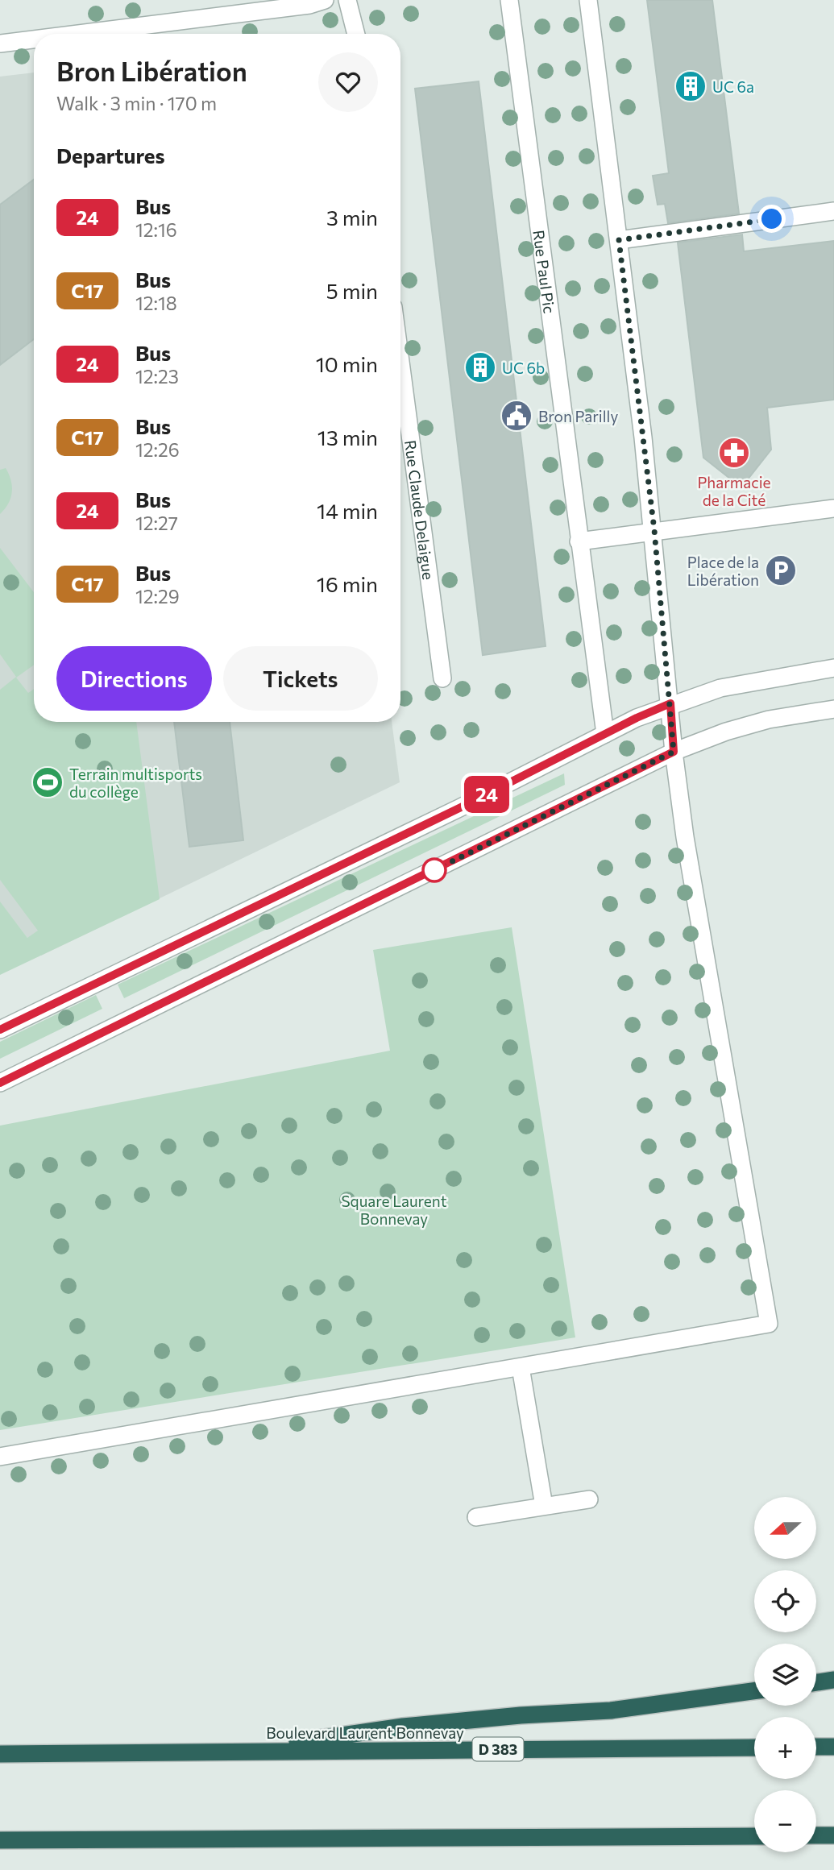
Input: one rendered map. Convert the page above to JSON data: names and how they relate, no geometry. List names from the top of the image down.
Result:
{
  "streets": {
    "highway": ["Boulevard Laurent Bonnevay", "D 383"],
    "street": ["Rue Paul Pic", "Rue Claude Delaigue"]
  },
  "parks": ["Square Laurent Bonnevay"],
  "places": {
    "building": ["UC 6a", "UC 6b"],
    "public building": ["Bron Parilly"],
    "pharmacy": ["Pharmacie de la Cité"],
    "parking": ["Place de la Libération"],
    "sports": ["Terrain multisports du collège"]
  },
  "lines": ["bus line 24"],
  "north": "left",
  "page": {
    "on_map": "24",
    "heading": [
      ["Bron Libération", "Walk · 3 min · 170 m"],
      "Departures"
    ],
    "list": [
      {
        "mark": "24",
        "name": "Bus",
        "note": "12:16",
        "value": "3 min"
      },
      {
        "mark": "C17",
        "name": "Bus",
        "note": "12:18",
        "value": "5 min"
      },
      {
        "mark": "24",
        "name": "Bus",
        "note": "12:23",
        "value": "10 min"
      },
      {
        "mark": "C17",
        "name": "Bus",
        "note": "12:26",
        "value": "13 min"
      },
      {
        "mark": "24",
        "name": "Bus",
        "note": "12:27",
        "value": "14 min"
      },
      {
        "mark": "C17",
        "name": "Bus",
        "note": "12:29",
        "value": "16 min"
      }
    ],
    "buttons": ["Directions", "Tickets"],
    "map_buttons": ["+", "−"]
  }
}
